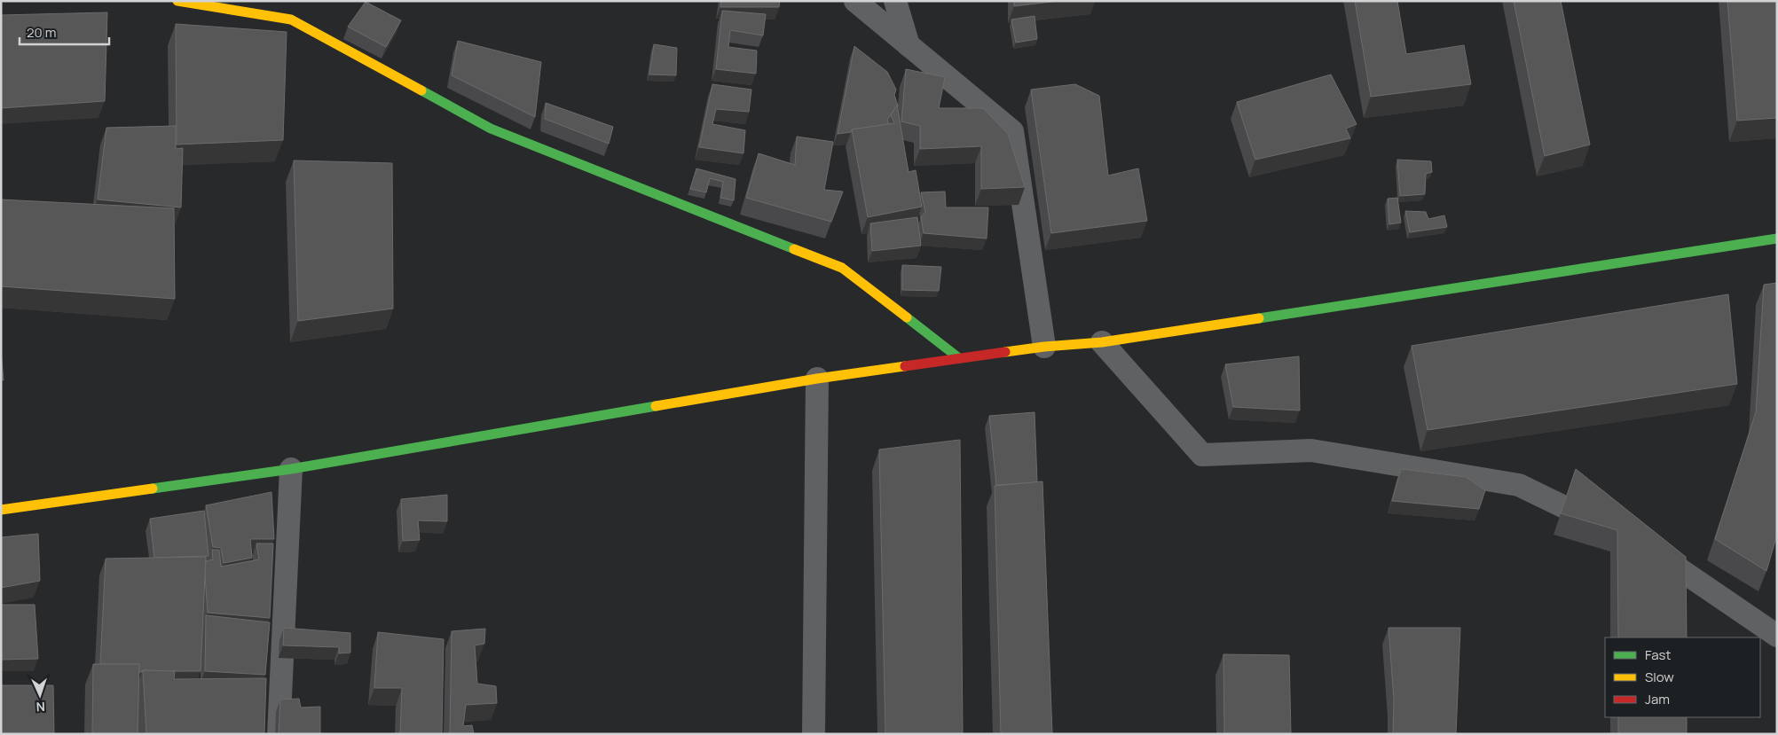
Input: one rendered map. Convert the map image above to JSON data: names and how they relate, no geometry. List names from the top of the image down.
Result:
{
  "legend": ["Fast", "Slow", "Jam"],
  "scale_bar": "20 m",
  "north": "bottom"
}
